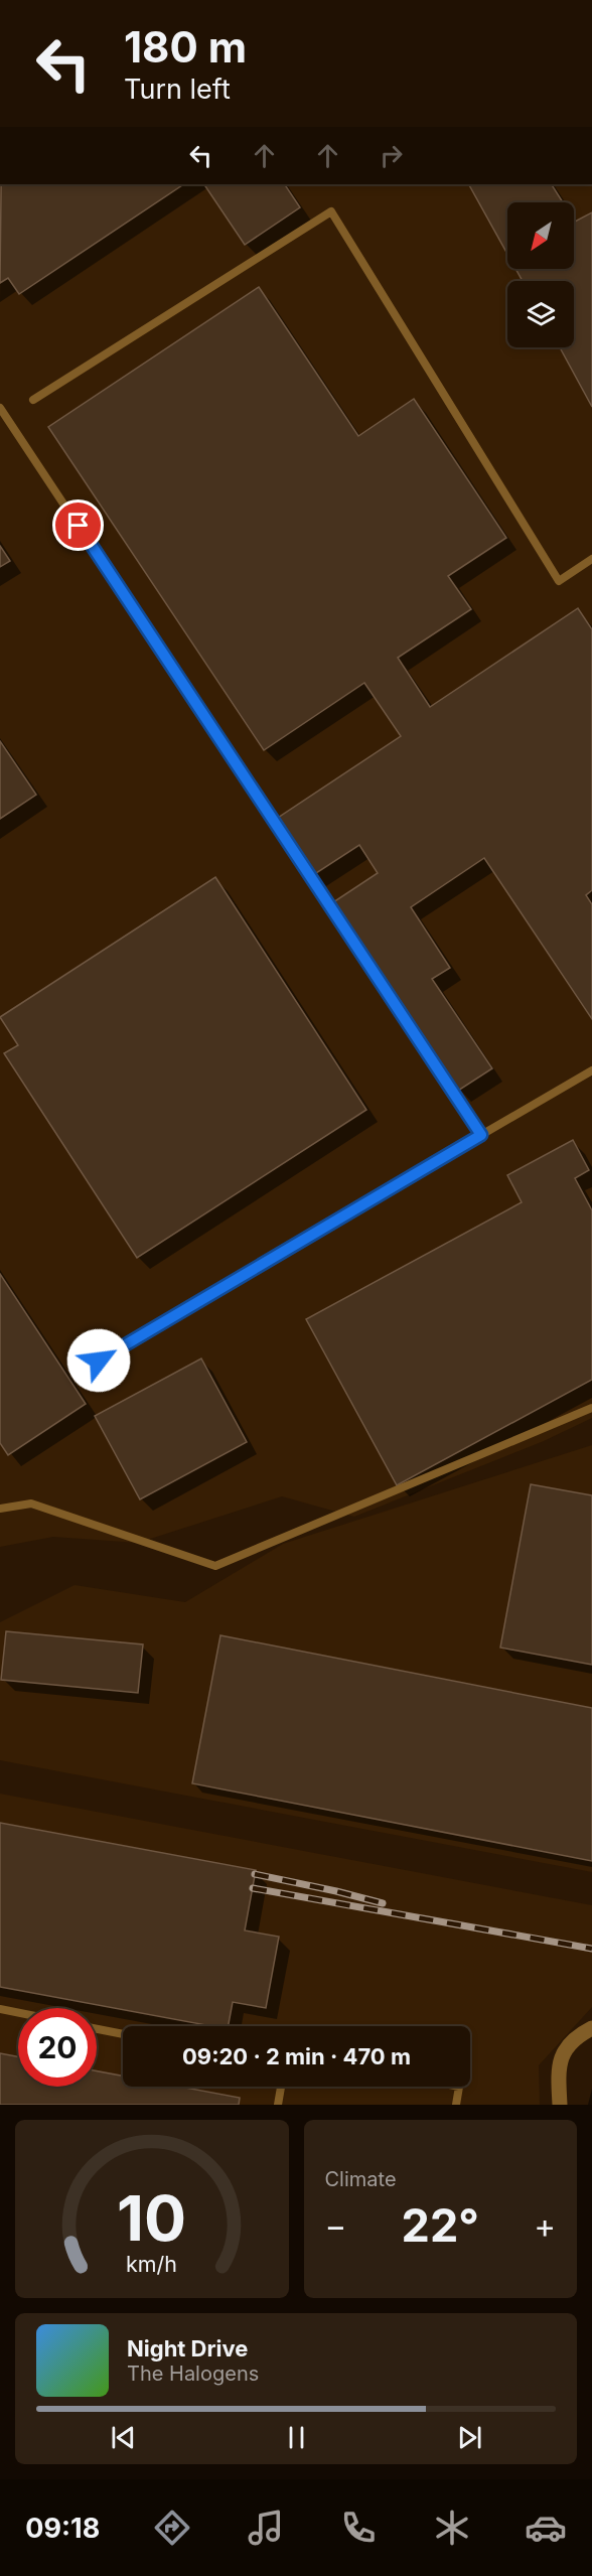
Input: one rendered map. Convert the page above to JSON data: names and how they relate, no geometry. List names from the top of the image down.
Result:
{
  "north": "bottom left",
  "page": {
    "turn": ["180 m", "Turn left"],
    "limit": "20",
    "trip": "09:20 · 2 min · 470 m",
    "tile": "Climate",
    "heat": ["−", "22°", "+"],
    "song": ["Night Drive", "The Halogens"],
    "tabs": "09:18",
    "gauge": ["10", "km/h"]
  }
}
